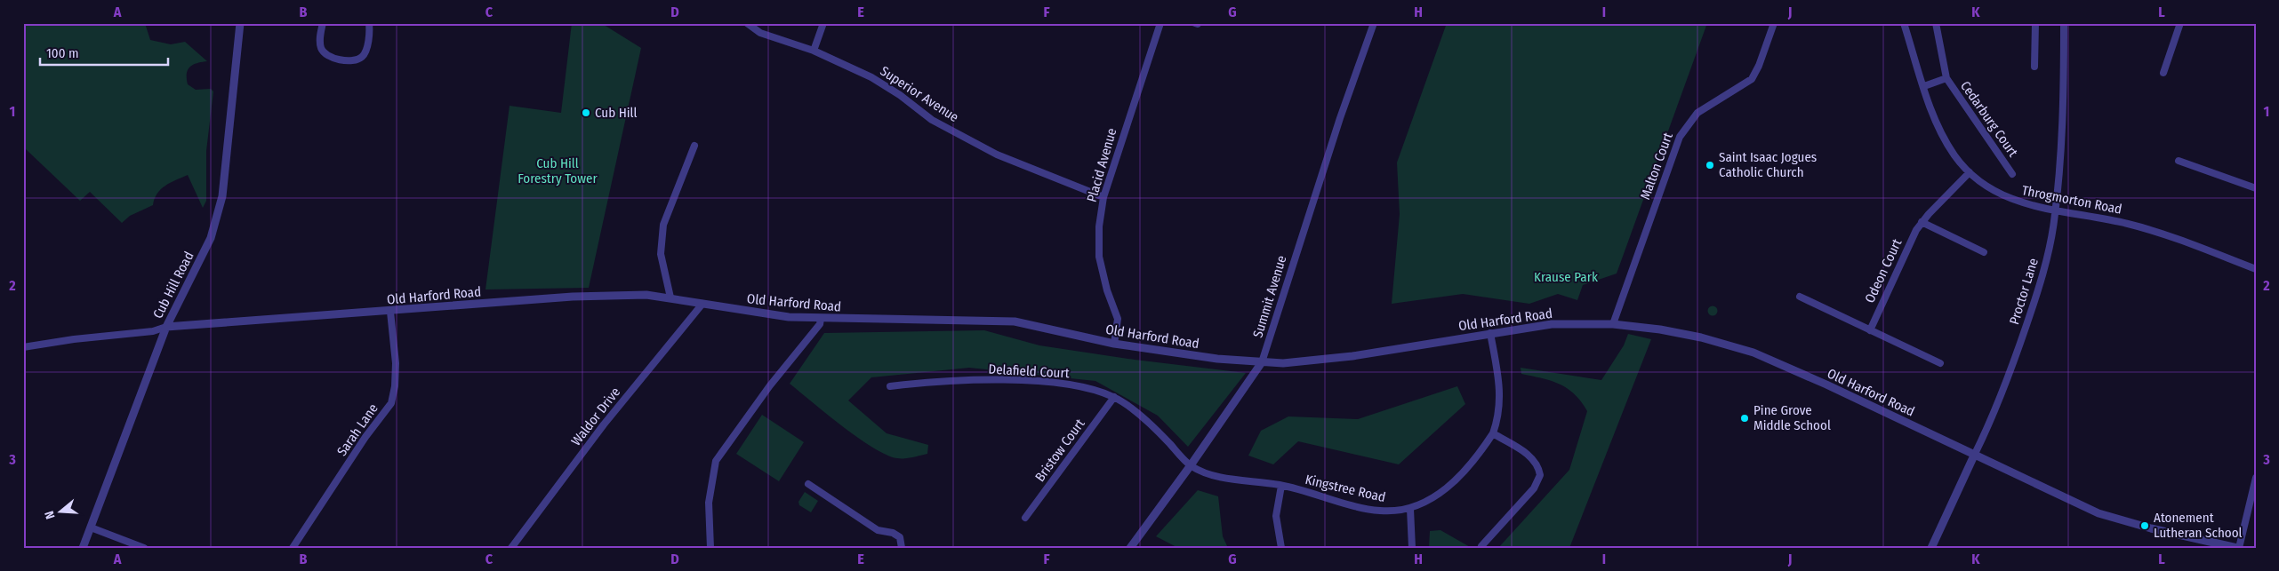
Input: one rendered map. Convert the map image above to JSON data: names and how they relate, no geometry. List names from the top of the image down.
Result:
{
  "streets": {
    "street": [
      "Superior Avenue",
      "Cedarburg Court",
      "Placid Avenue",
      "Malton Court",
      "Throgmorton Road",
      "Odeon Court",
      "Cub Hill Road",
      "Proctor Lane",
      "Old Harford Road",
      "Summit Avenue",
      "Delafield Court",
      "Waldor Drive",
      "Sarah Lane",
      "Bristow Court",
      "Kingstree Road"
    ]
  },
  "crossings": [
    ["Superior Avenue", "Placid Avenue"],
    ["Cedarburg Court", "Throgmorton Road"],
    ["Placid Avenue", "Old Harford Road"],
    ["Malton Court", "Old Harford Road"],
    ["Throgmorton Road", "Odeon Court"],
    ["Throgmorton Road", "Proctor Lane"],
    ["Cub Hill Road", "Old Harford Road"],
    ["Proctor Lane", "Old Harford Road"],
    ["Old Harford Road", "Summit Avenue"],
    ["Old Harford Road", "Waldor Drive"],
    ["Old Harford Road", "Sarah Lane"],
    ["Old Harford Road", "Kingstree Road"],
    ["Summit Avenue", "Delafield Court"],
    ["Summit Avenue", "Kingstree Road"],
    ["Delafield Court", "Bristow Court"],
    ["Delafield Court", "Kingstree Road"]
  ],
  "parks": ["Cub Hill Forestry Tower", "Krause Park"],
  "places": [
    "Cub Hill",
    "Saint Isaac Jogues Catholic Church",
    "Pine Grove Middle School",
    "Atonement Lutheran School"
  ],
  "scale_bar": "100 m",
  "north": "left",
  "grid": {
    "columns": [
      "A",
      "B",
      "C",
      "D",
      "E",
      "F",
      "G",
      "H",
      "I",
      "J",
      "K",
      "L"
    ],
    "rows": ["1", "2", "3"]
  }
}
